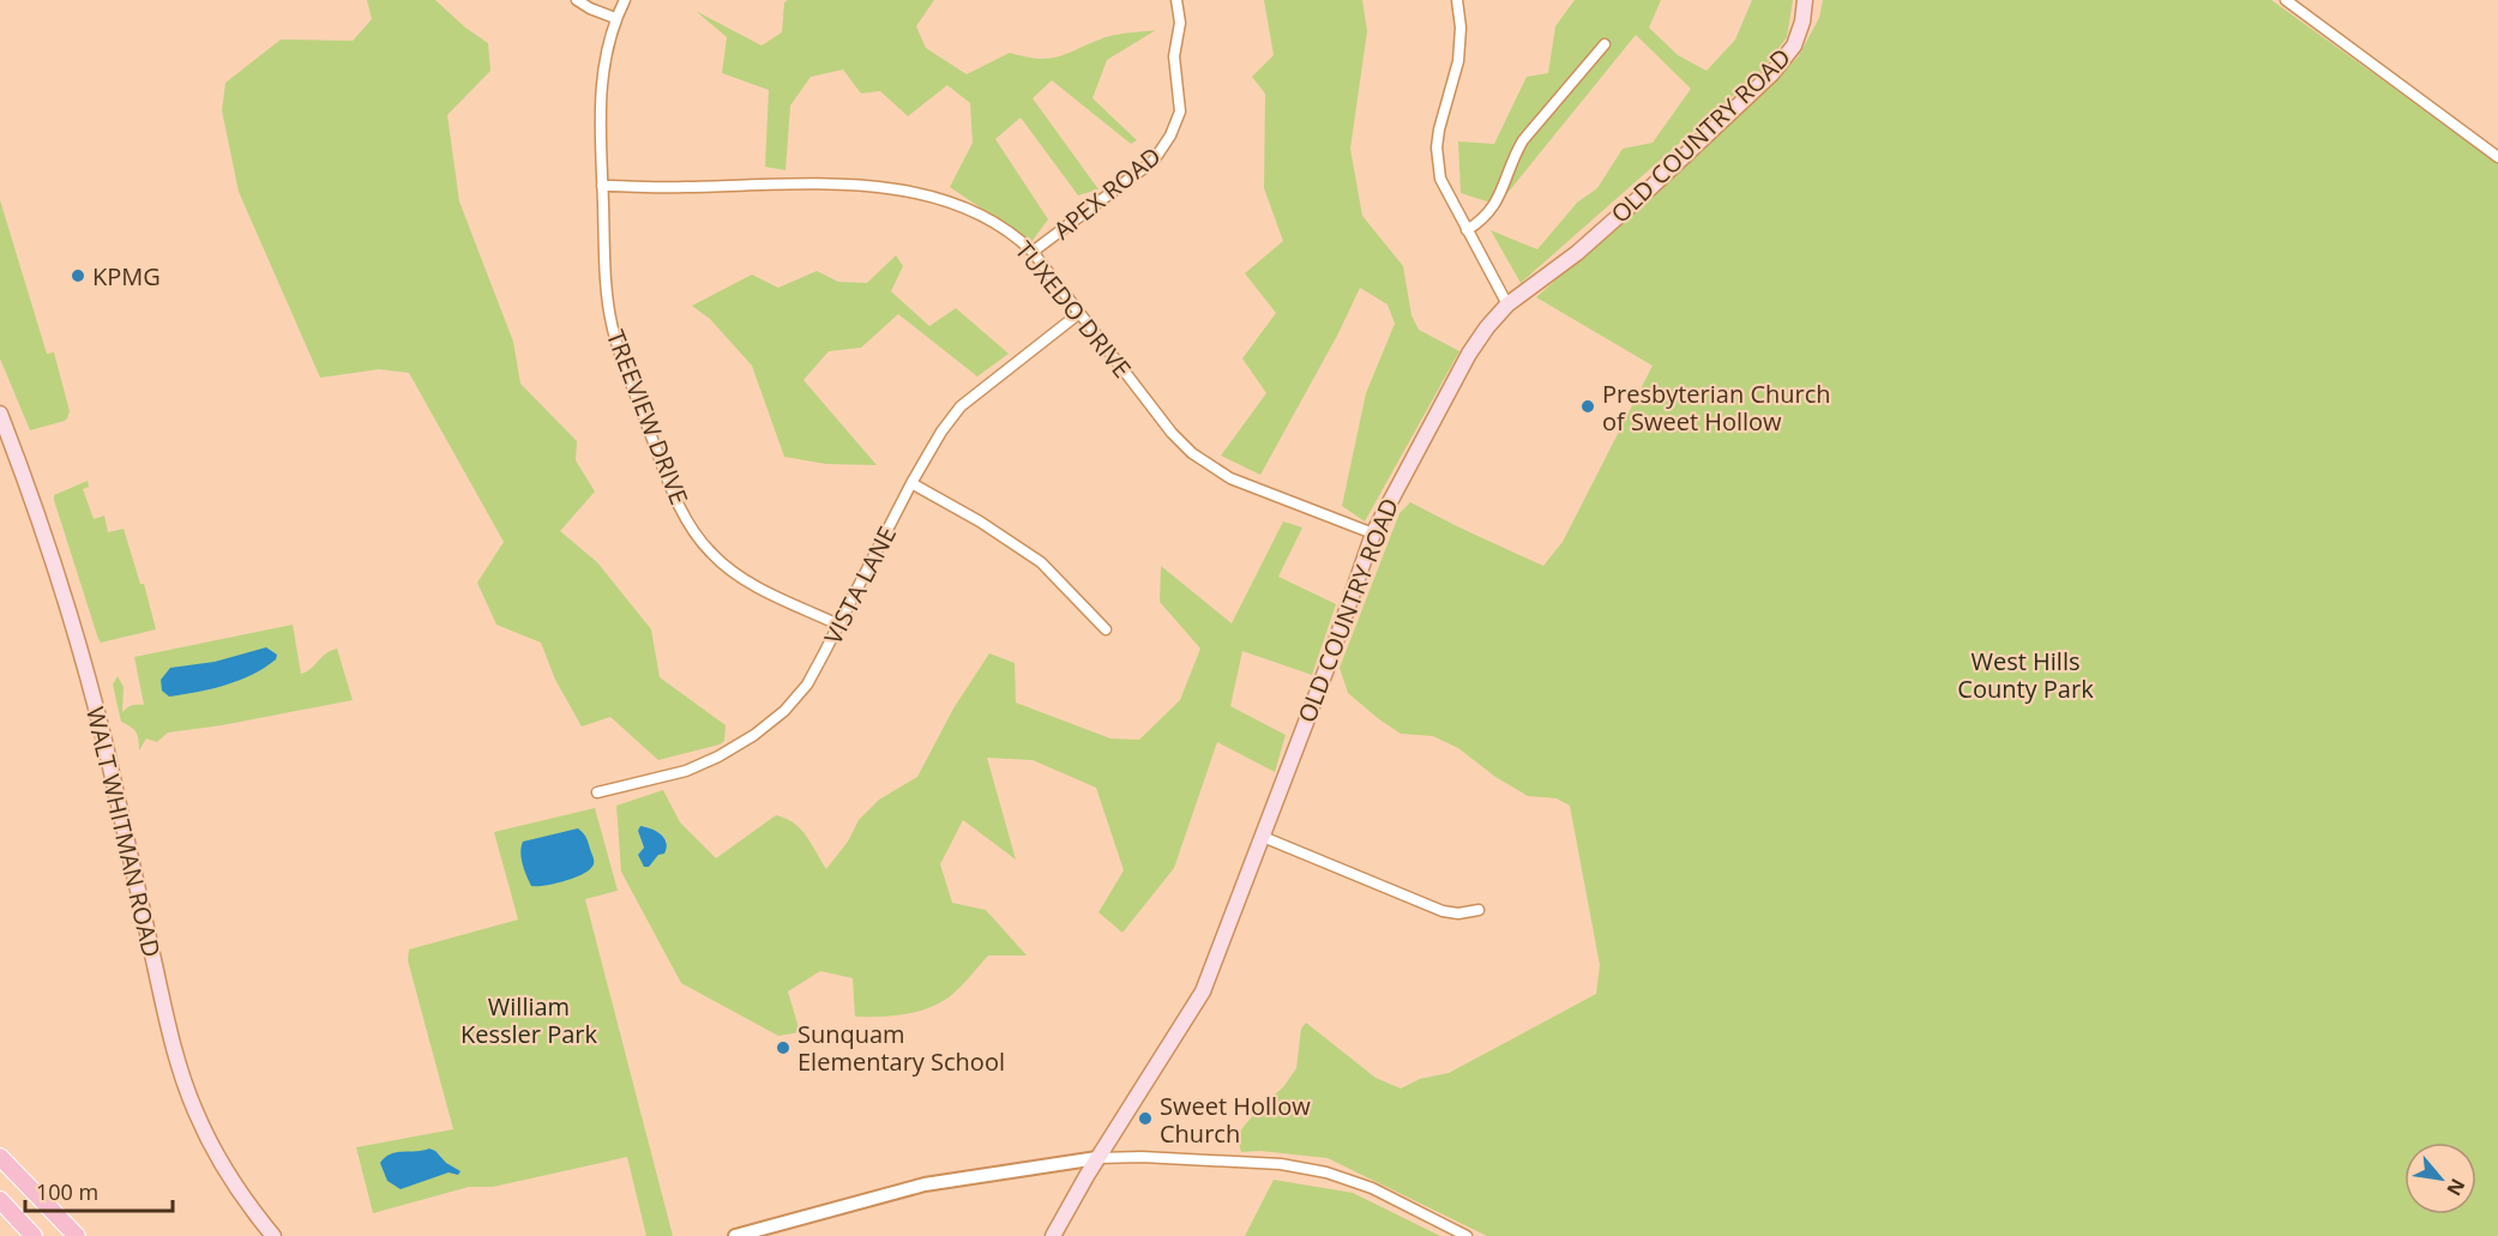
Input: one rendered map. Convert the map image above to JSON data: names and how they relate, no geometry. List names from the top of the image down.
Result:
{
  "streets": {
    "main road": ["OLD COUNTRY ROAD", "WALT WHITMAN ROAD"],
    "street": [
      "APEX ROAD",
      "TUXEDO DRIVE",
      "TREEVIEW DRIVE",
      "VISTA LANE"
    ]
  },
  "crossings": [
    ["OLD COUNTRY ROAD", "TUXEDO DRIVE"],
    ["APEX ROAD", "TUXEDO DRIVE"],
    ["TUXEDO DRIVE", "TREEVIEW DRIVE"],
    ["TUXEDO DRIVE", "VISTA LANE"],
    ["TREEVIEW DRIVE", "VISTA LANE"]
  ],
  "parks": ["West Hills County Park", "William Kessler Park"],
  "places": [
    "KPMG",
    "Presbyterian Church of Sweet Hollow",
    "Sunquam Elementary School",
    "Sweet Hollow Church"
  ],
  "scale_bar": "100 m",
  "north": "bottom right"
}
